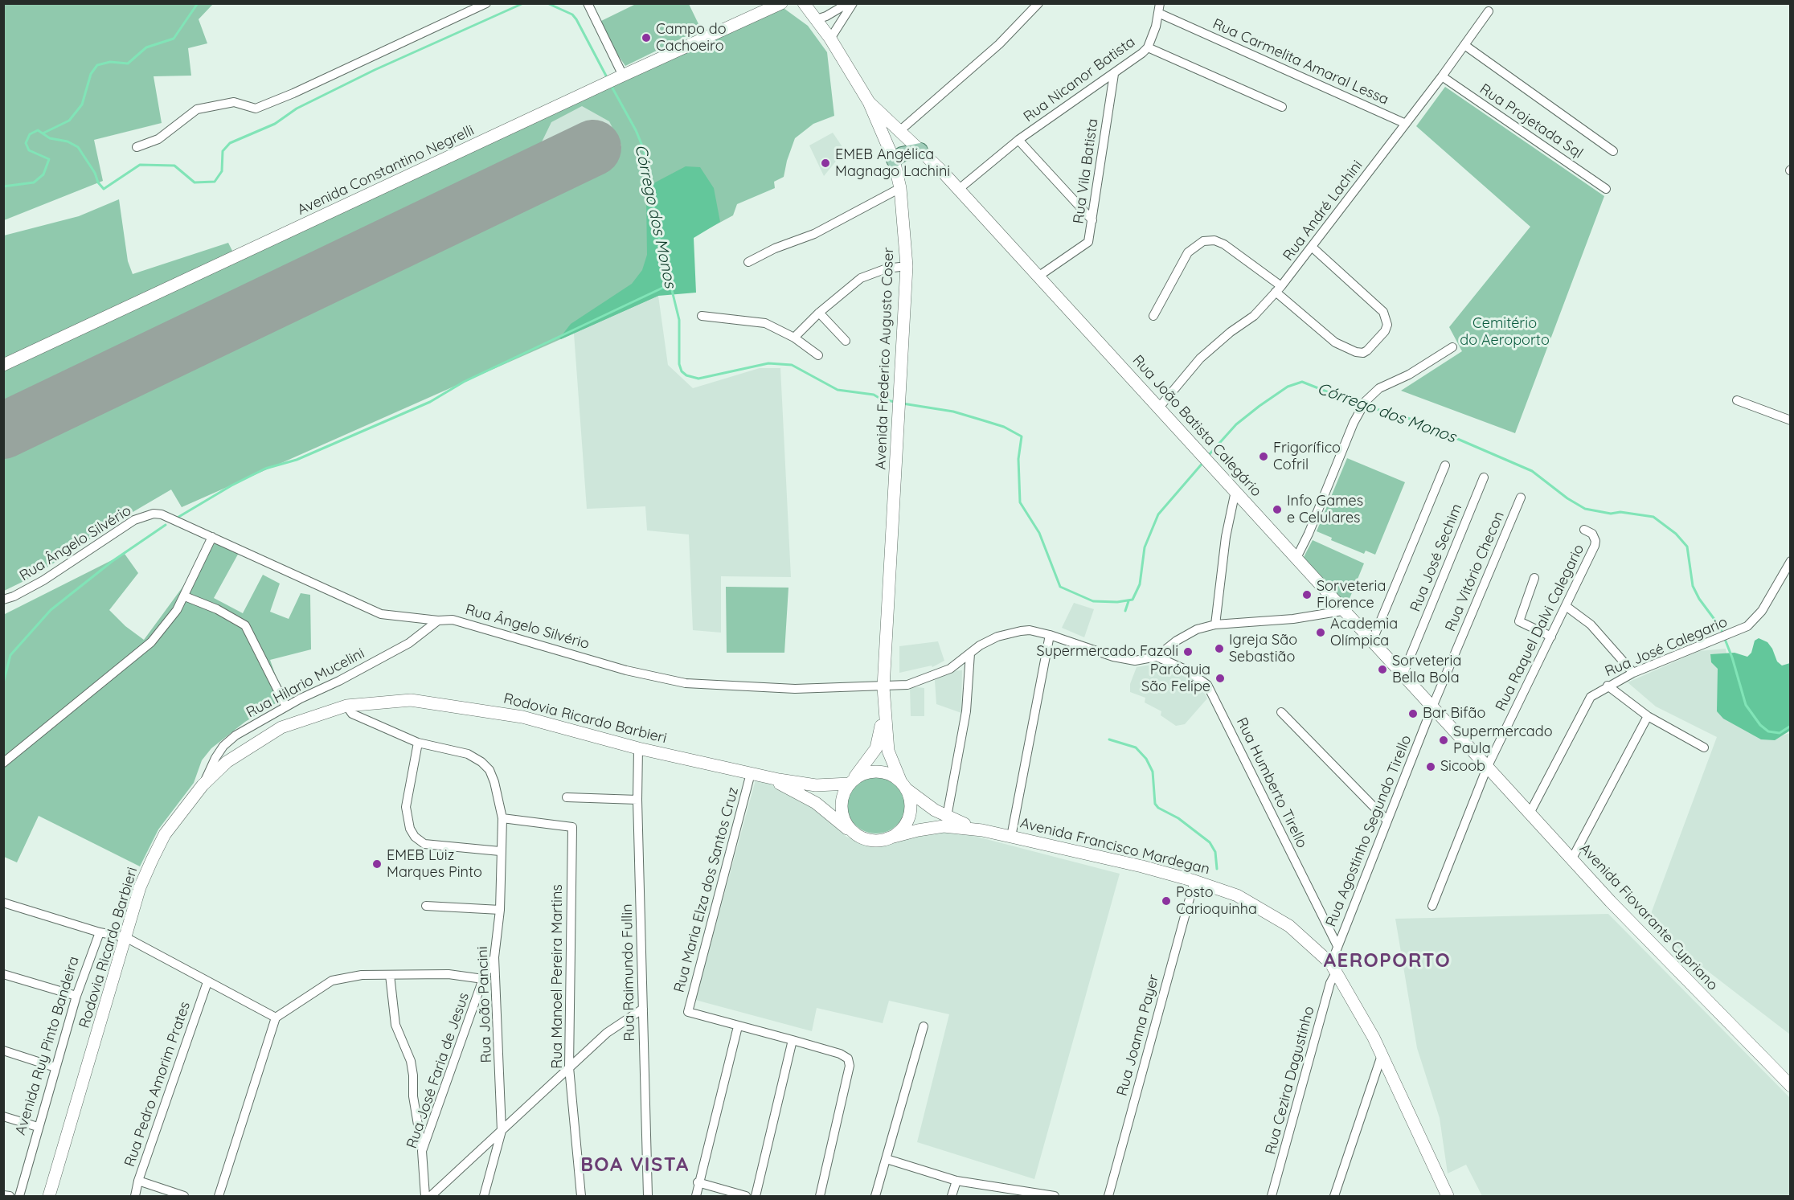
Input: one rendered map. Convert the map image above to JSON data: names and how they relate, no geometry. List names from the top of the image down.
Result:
{
  "streets": {
    "main road": [
      "Avenida Constantino Negrelli",
      "Avenida Frederico Augusto Coser",
      "Rua João Batista Calegário",
      "Rodovia Ricardo Barbieri",
      "Avenida Francisco Mardegan",
      "Avenida Fiovarante Cypriano"
    ],
    "street": [
      "Rua Carmelita Amaral Lessa",
      "Rua Nicanor Batista",
      "Rua Projetada Sql",
      "Rua Vila Batista",
      "Rua André Lachini",
      "Rua Ângelo Silvério",
      "Rua José Sechim",
      "Rua Vitório Checon",
      "Rua Raquel Dalvi Calegario",
      "Rua José Calegario",
      "Rua Hilario Mucelini",
      "Rua Humberto Tirello",
      "Rua Agostinho Segundo Tirello",
      "Rua Maria Elza dos Santos Cruz",
      "Rua Raimundo Fullin",
      "Rua Manoel Pereira Martins",
      "Rua João Pancini",
      "Rua Joanna Payer",
      "Avenida Ruy Pinto Bandeira",
      "Rua José Faria de Jesus",
      "Rua Cezira Dagustinho",
      "Rua Pedro Amorim Prates"
    ]
  },
  "crossings": [
    ["Rua Carmelita Amaral Lessa", "Rua André Lachini"],
    ["Rua Nicanor Batista", "Rua Vila Batista"],
    ["Rua Nicanor Batista", "Rua João Batista Calegário"],
    ["Rua Projetada Sql", "Rua André Lachini"],
    ["Rua Vila Batista", "Rua João Batista Calegário"],
    ["Rua André Lachini", "Rua João Batista Calegário"],
    ["Avenida Frederico Augusto Coser", "Rua João Batista Calegário"],
    ["Avenida Frederico Augusto Coser", "Rua Ângelo Silvério"],
    ["Avenida Frederico Augusto Coser", "Avenida Francisco Mardegan"],
    ["Rua João Batista Calegário", "Rua José Sechim"],
    ["Rua João Batista Calegário", "Rua Vitório Checon"],
    ["Rua João Batista Calegário", "Rua Raquel Dalvi Calegario"],
    ["Rua João Batista Calegário", "Rua Agostinho Segundo Tirello"],
    ["Rua João Batista Calegário", "Avenida Fiovarante Cypriano"],
    ["Rua Ângelo Silvério", "Rua Hilario Mucelini"],
    ["Rua Ângelo Silvério", "Rua Humberto Tirello"],
    ["Rua Vitório Checon", "Rua Agostinho Segundo Tirello"],
    ["Rua Raquel Dalvi Calegario", "Avenida Fiovarante Cypriano"],
    ["Rua José Calegario", "Avenida Fiovarante Cypriano"],
    ["Rua Hilario Mucelini", "Rodovia Ricardo Barbieri"],
    ["Rodovia Ricardo Barbieri", "Rua Maria Elza dos Santos Cruz"],
    ["Rodovia Ricardo Barbieri", "Rua Raimundo Fullin"],
    ["Rodovia Ricardo Barbieri", "Rua João Pancini"],
    ["Rua Humberto Tirello", "Rua Agostinho Segundo Tirello"],
    ["Rua Agostinho Segundo Tirello", "Avenida Francisco Mardegan"],
    ["Rua Agostinho Segundo Tirello", "Rua Cezira Dagustinho"],
    ["Avenida Francisco Mardegan", "Rua Joanna Payer"],
    ["Avenida Francisco Mardegan", "Rua Cezira Dagustinho"],
    ["Rua Manoel Pereira Martins", "Rua João Pancini"],
    ["Rua João Pancini", "Rua José Faria de Jesus"]
  ],
  "districts": ["AEROPORTO", "BOA VISTA"],
  "water": ["Córrego dos Monos"],
  "parks": ["Cemitério do Aeroporto"],
  "places": [
    "Campo do Cachoeiro",
    "EMEB Angélica Magnago Lachini",
    "Frigorífico Cofril",
    "Info Games e Celulares",
    "Sorveteria Florence",
    "Academia Olímpica",
    "Igreja São Sebastião",
    "Supermercado Fazoli",
    "Sorveteria Bella Bola",
    "Paróquia São Felipe",
    "Bar Bifão",
    "Supermercado Paula",
    "Sicoob",
    "EMEB Luiz Marques Pinto",
    "Posto Carioquinha"
  ]
}
